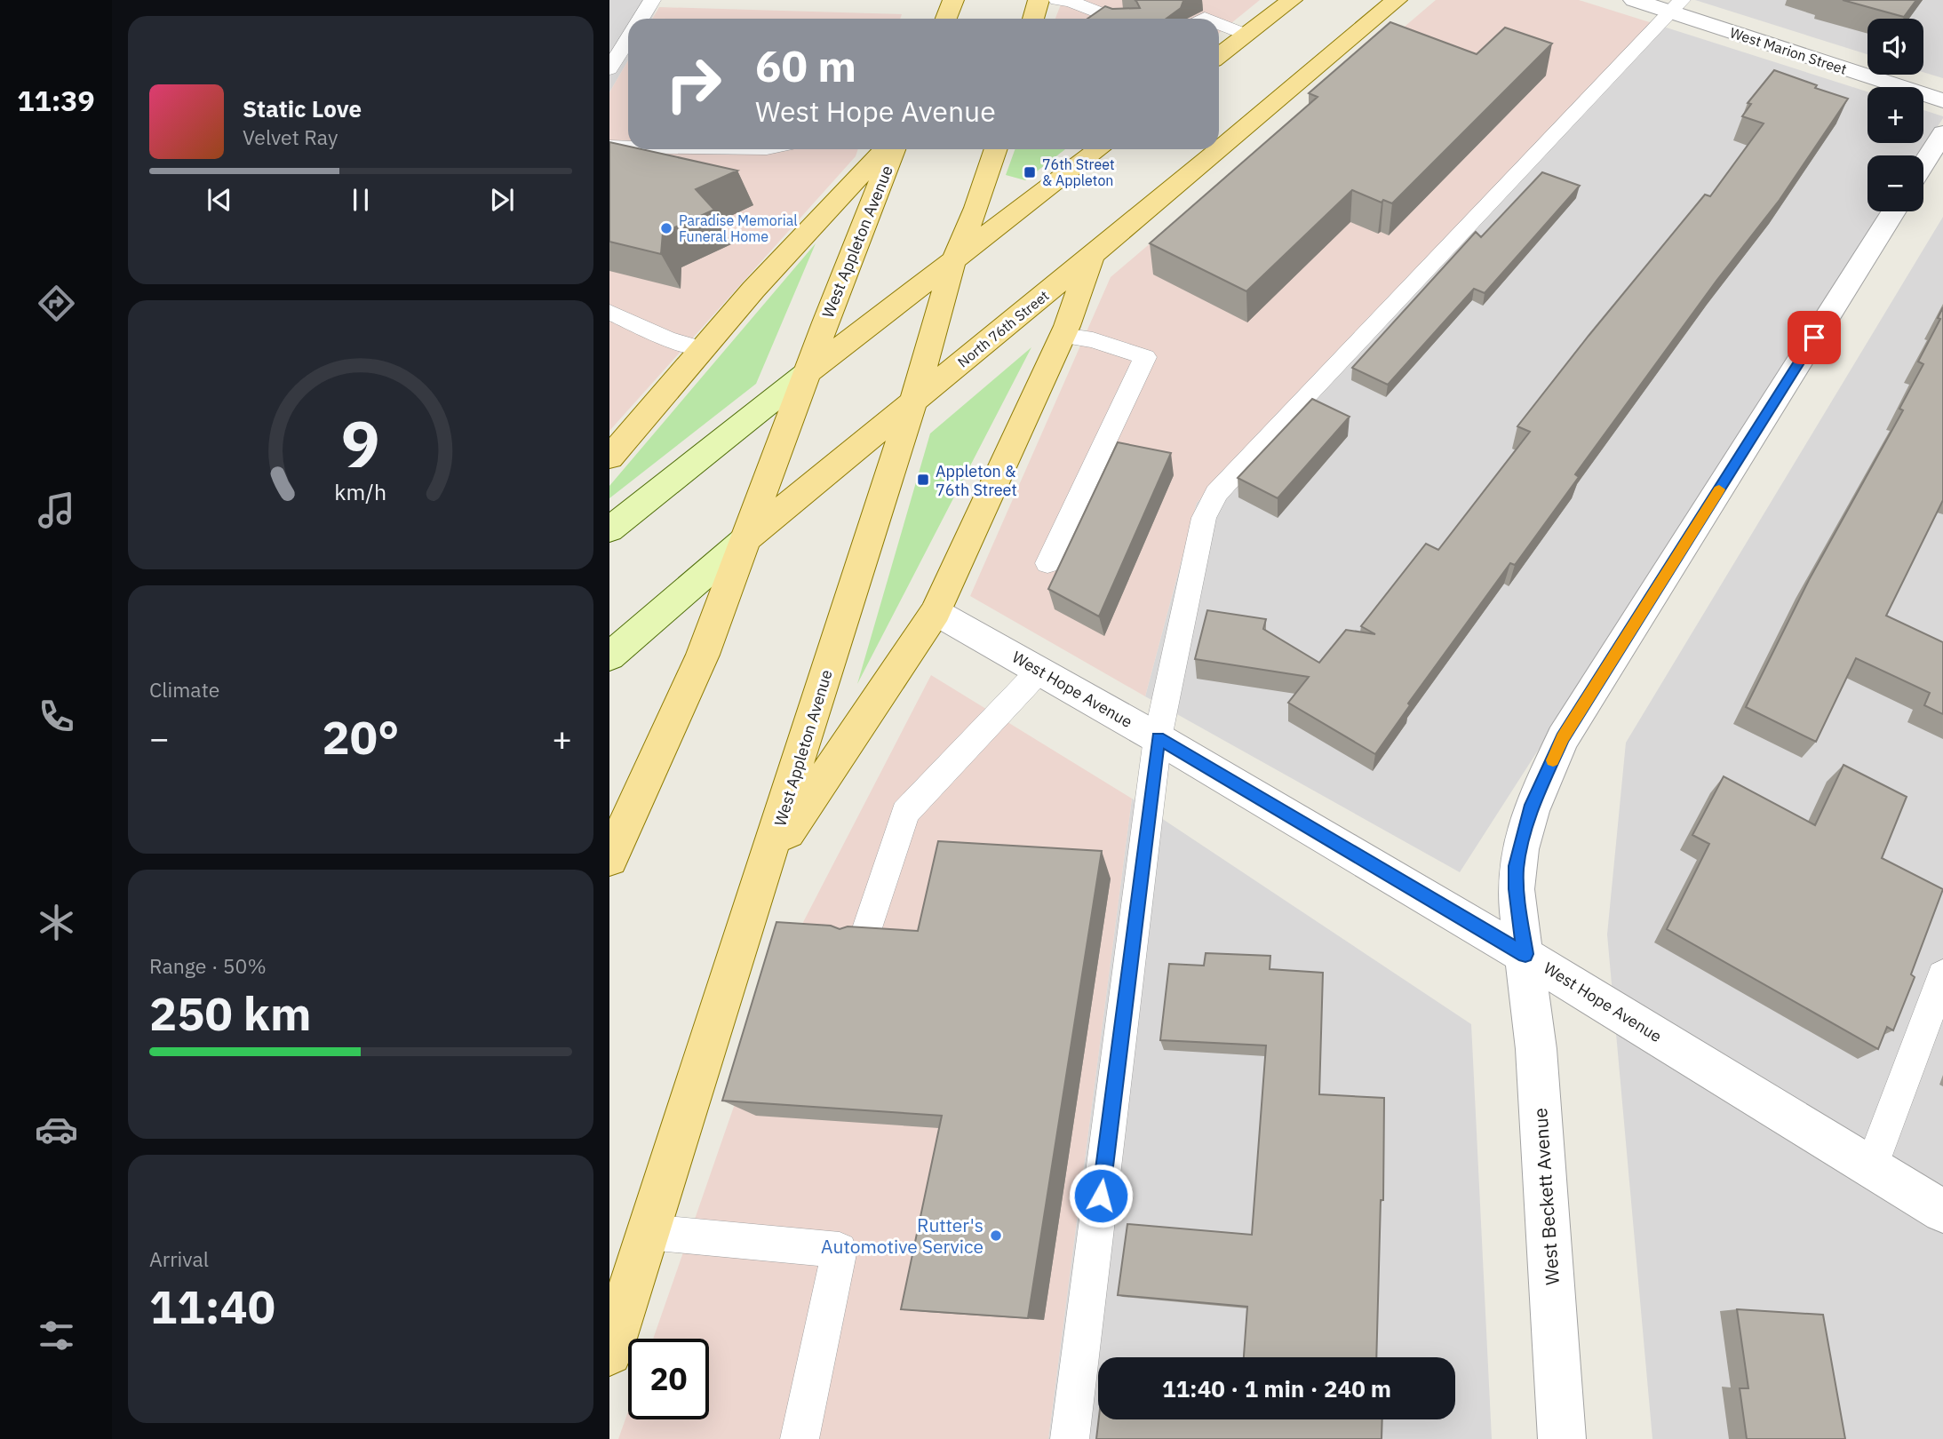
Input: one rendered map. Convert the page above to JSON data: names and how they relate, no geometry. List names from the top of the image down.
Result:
{
  "streets": {
    "main road": ["West Appleton Avenue", "North 76th Street"],
    "street": ["West Marion Street", "West Hope Avenue", "West Beckett Avenue"]
  },
  "crossings": [
    ["West Appleton Avenue", "North 76th Street"],
    ["West Hope Avenue", "West Beckett Avenue"]
  ],
  "places": {
    "transit": ["76th Street & Appleton", "Appleton & 76th Street"],
    "other": ["Paradise Memorial Funeral Home", "Rutter's Automotive Service"]
  },
  "page": {
    "tabs": "11:39",
    "map_buttons": ["+", "−"],
    "turn": ["60 m", "West Hope Avenue"],
    "song": ["Static Love", "Velvet Ray"],
    "tile": [
      "Climate",
      ["Range · 50%", "250 km"],
      ["Arrival", "11:40"]
    ],
    "heat": ["−", "20°", "+"],
    "limit": "20",
    "trip": "11:40 · 1 min · 240 m",
    "gauge": ["9", "km/h"]
  }
}
